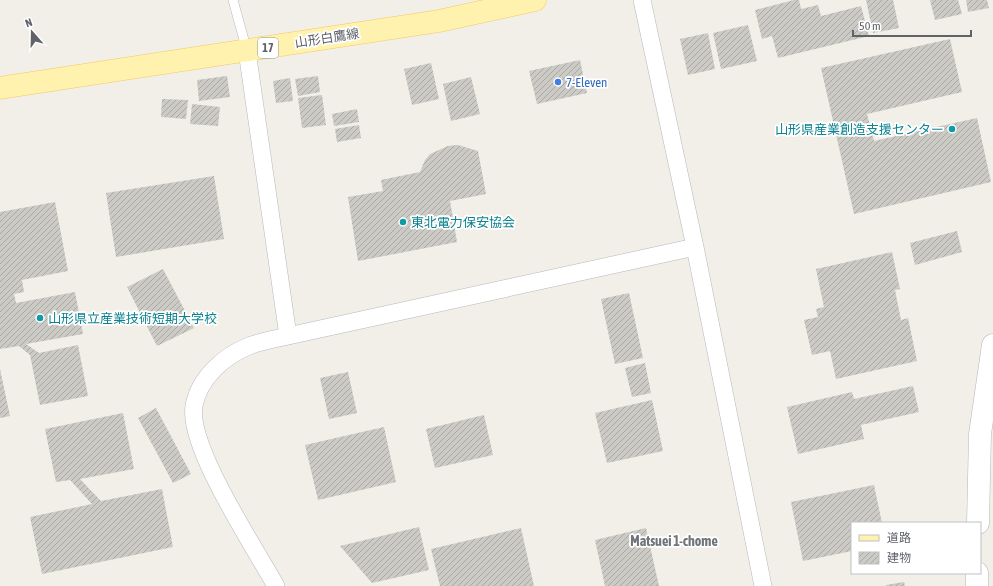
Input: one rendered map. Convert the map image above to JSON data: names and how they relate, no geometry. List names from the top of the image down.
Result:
{
  "streets": {
    "main road": ["山形白鷹線", "17"]
  },
  "districts": ["Matsuei 1-chome"],
  "places": [
    "7-Eleven",
    "山形県産業創造支援センター",
    "東北電力保安協会",
    "山形県立産業技術短期大学校"
  ],
  "legend": ["道路", "建物"],
  "scale_bar": "50 m",
  "north": "top"
}
